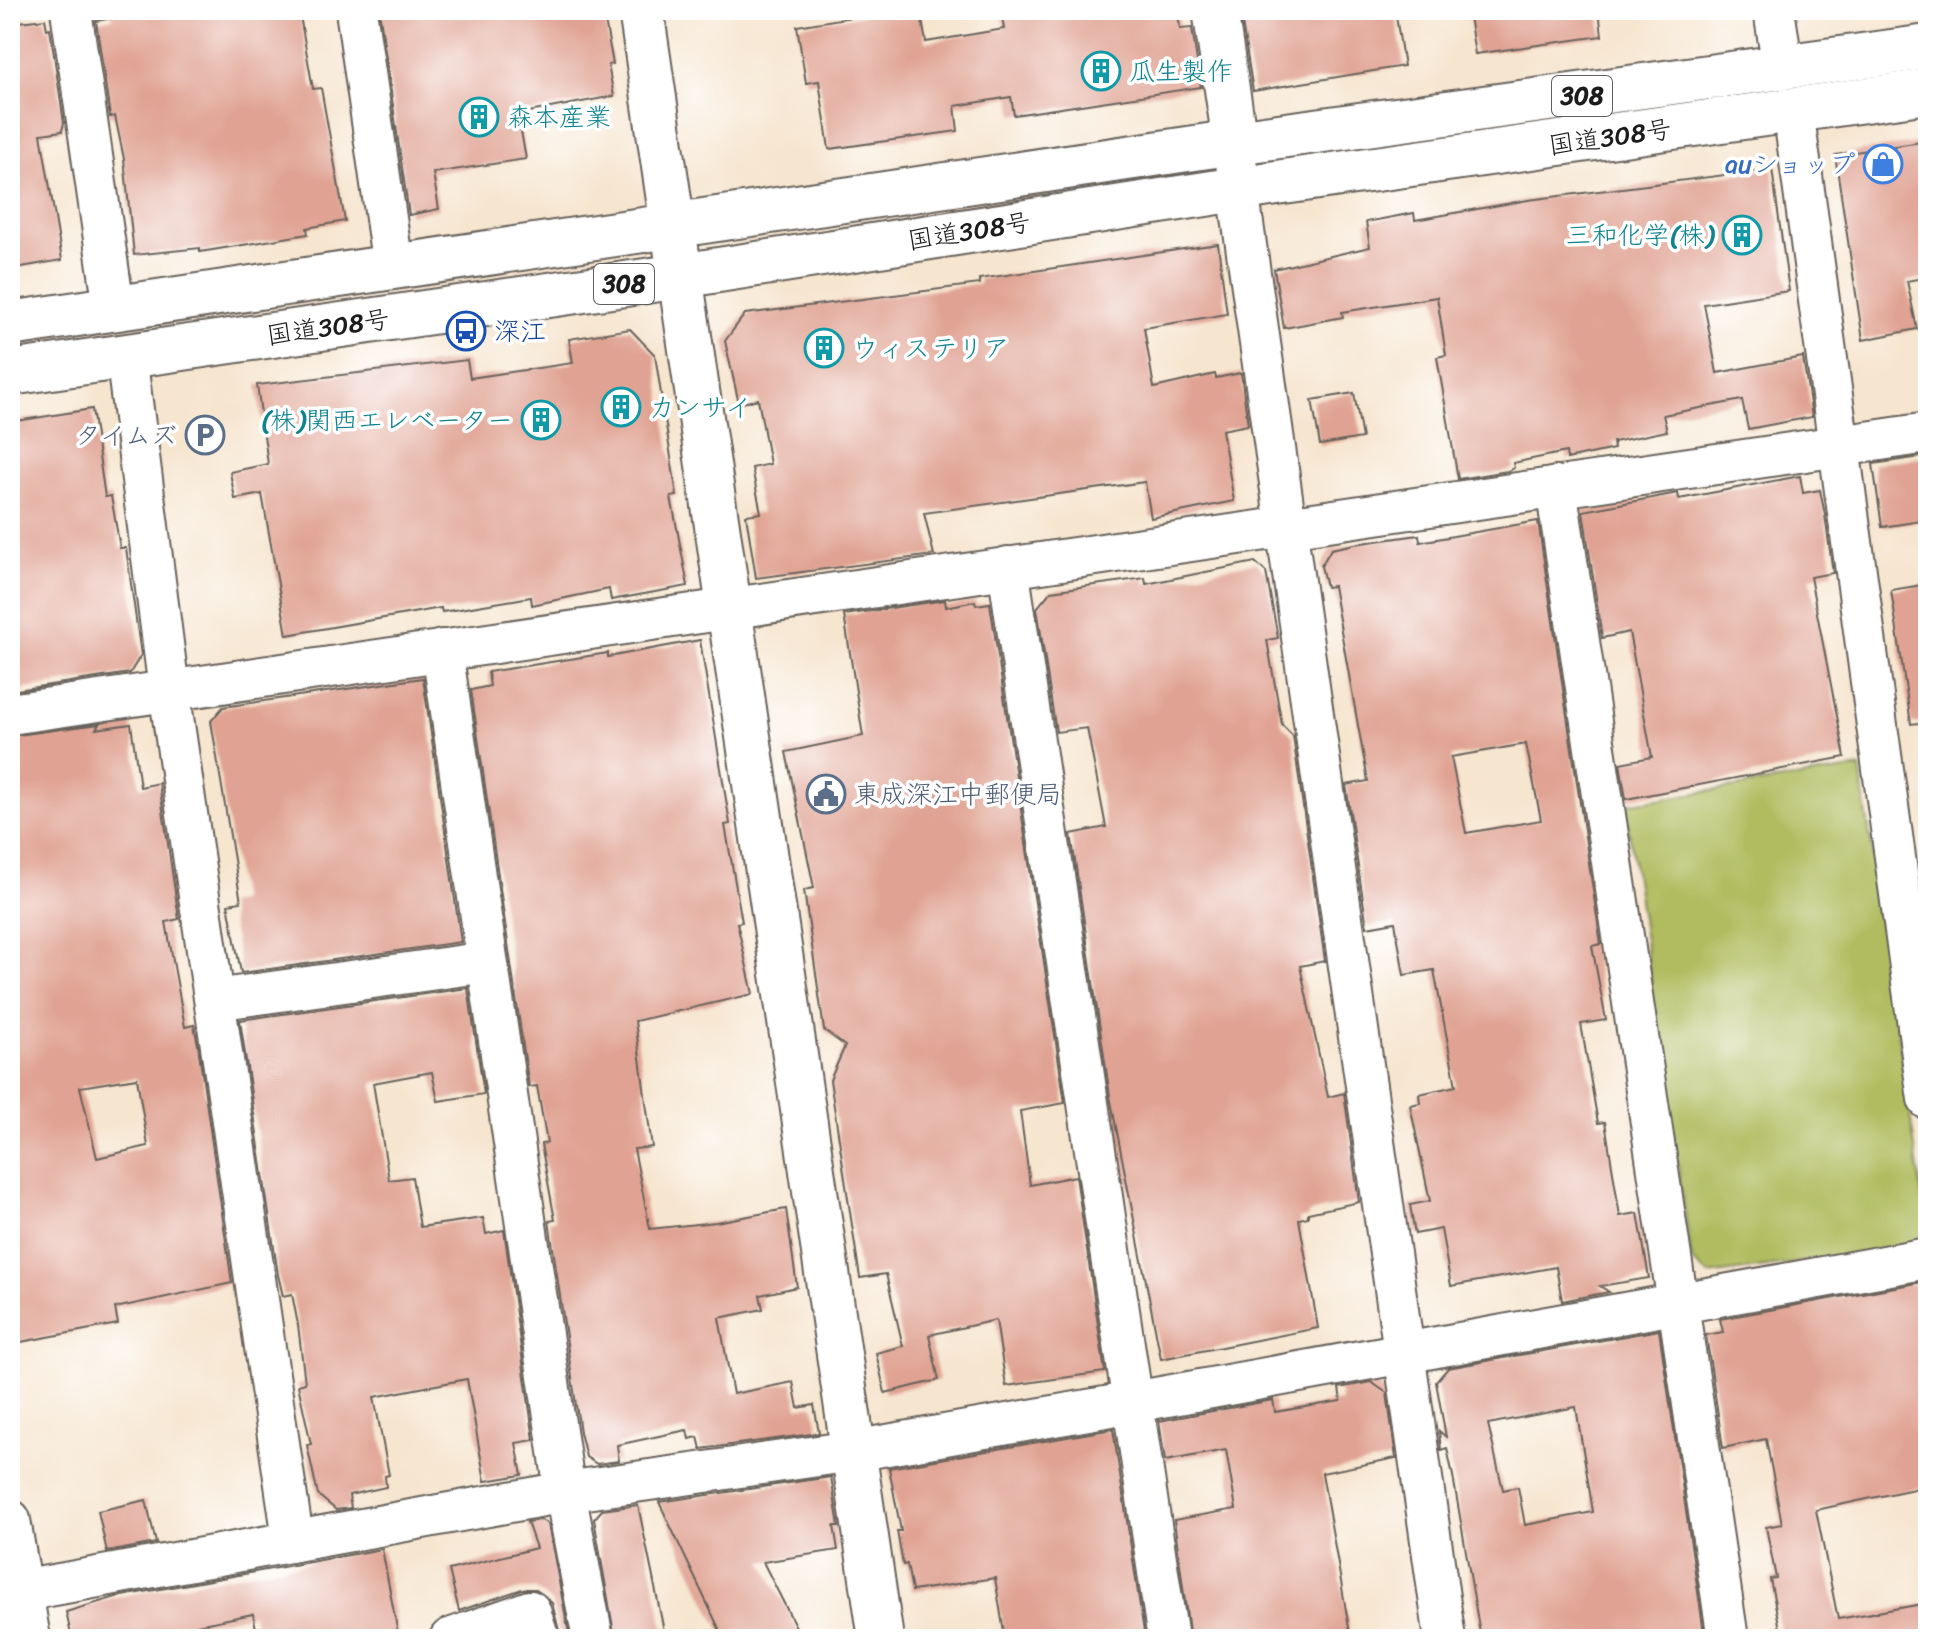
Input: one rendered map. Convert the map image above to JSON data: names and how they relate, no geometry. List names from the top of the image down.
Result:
{
  "streets": {
    "main road": ["308", "国道308号"]
  },
  "places": {
    "building": [
      "瓜生製作",
      "森本産業",
      "三和化学(株)",
      "ウィステリア",
      "カンサイ",
      "(株)関西エレベーター"
    ],
    "shop": ["auショップ"],
    "bus stop": ["深江"],
    "parking": ["タイムズ"],
    "public building": ["東成深江中郵便局"]
  }
}
